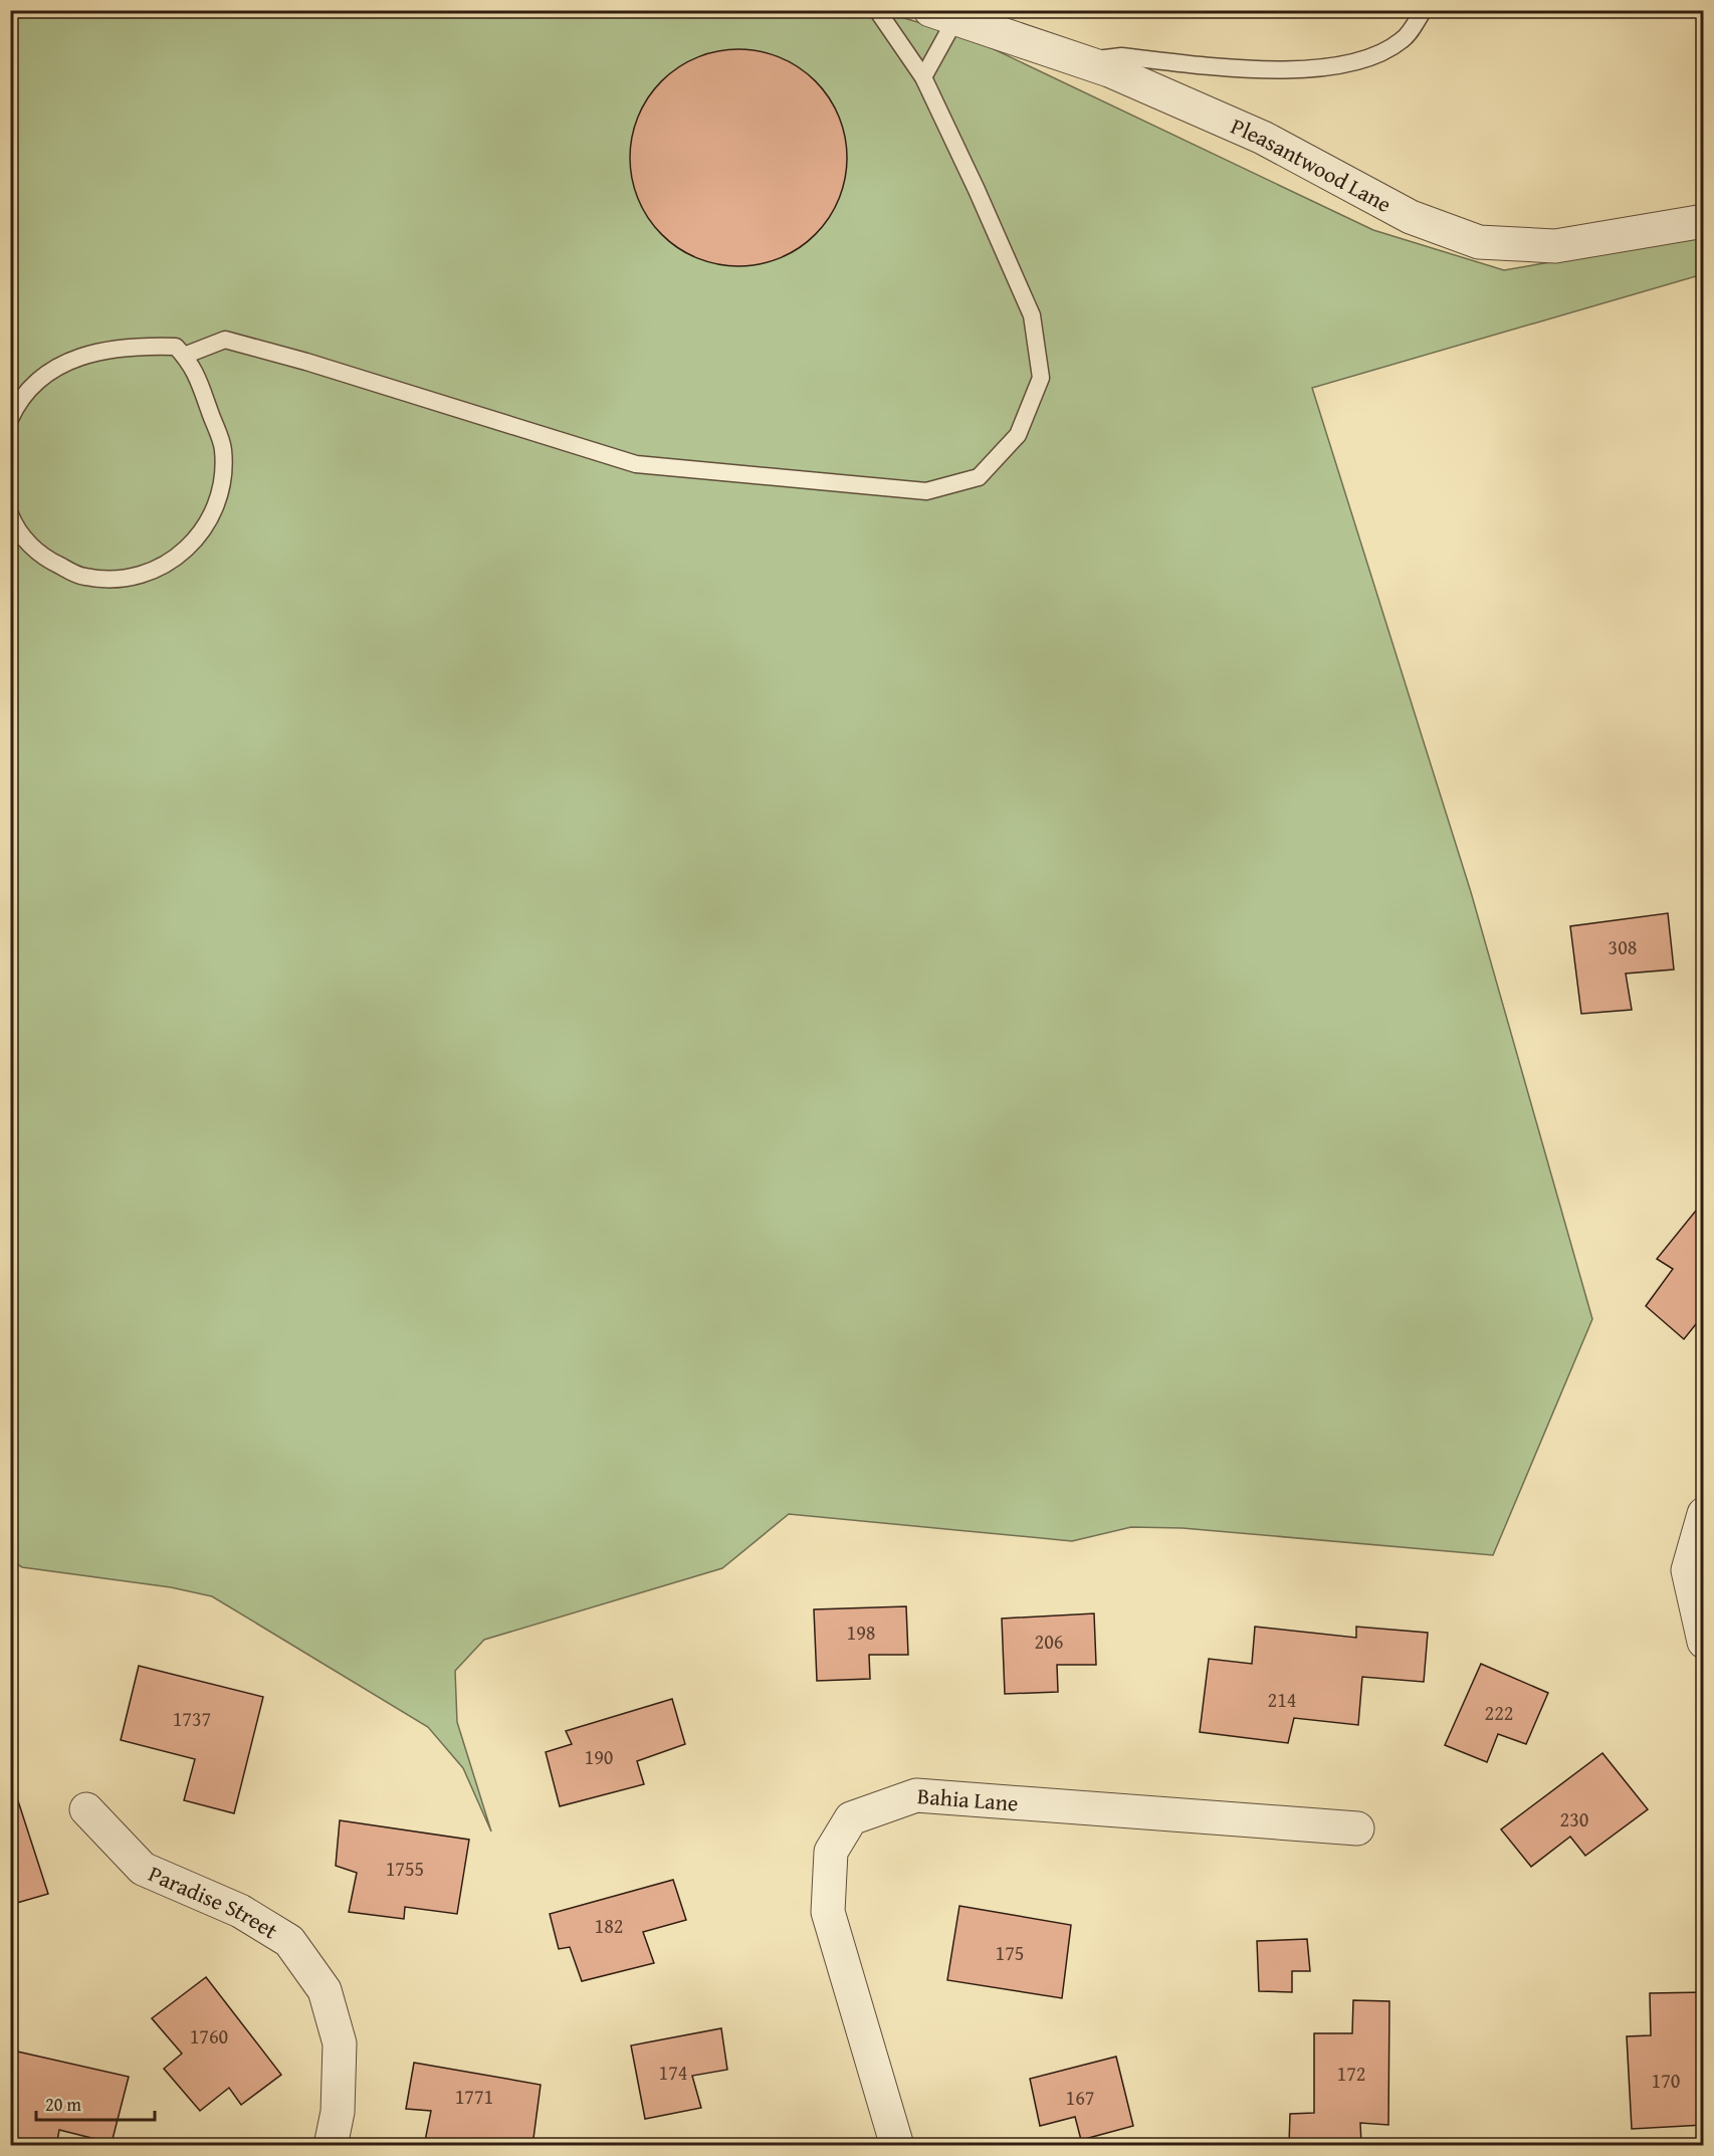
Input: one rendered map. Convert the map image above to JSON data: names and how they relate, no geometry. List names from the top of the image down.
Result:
{
  "streets": {
    "street": ["Pleasantwood Lane", "Bahia Lane", "Paradise Street"]
  },
  "house_numbers": [
    "308",
    "198",
    "206",
    "214",
    "222",
    "1737",
    "190",
    "230",
    "1755",
    "182",
    "175",
    "1760",
    "174",
    "172",
    "170",
    "1771",
    "167"
  ],
  "scale_bar": "20 m"
}
